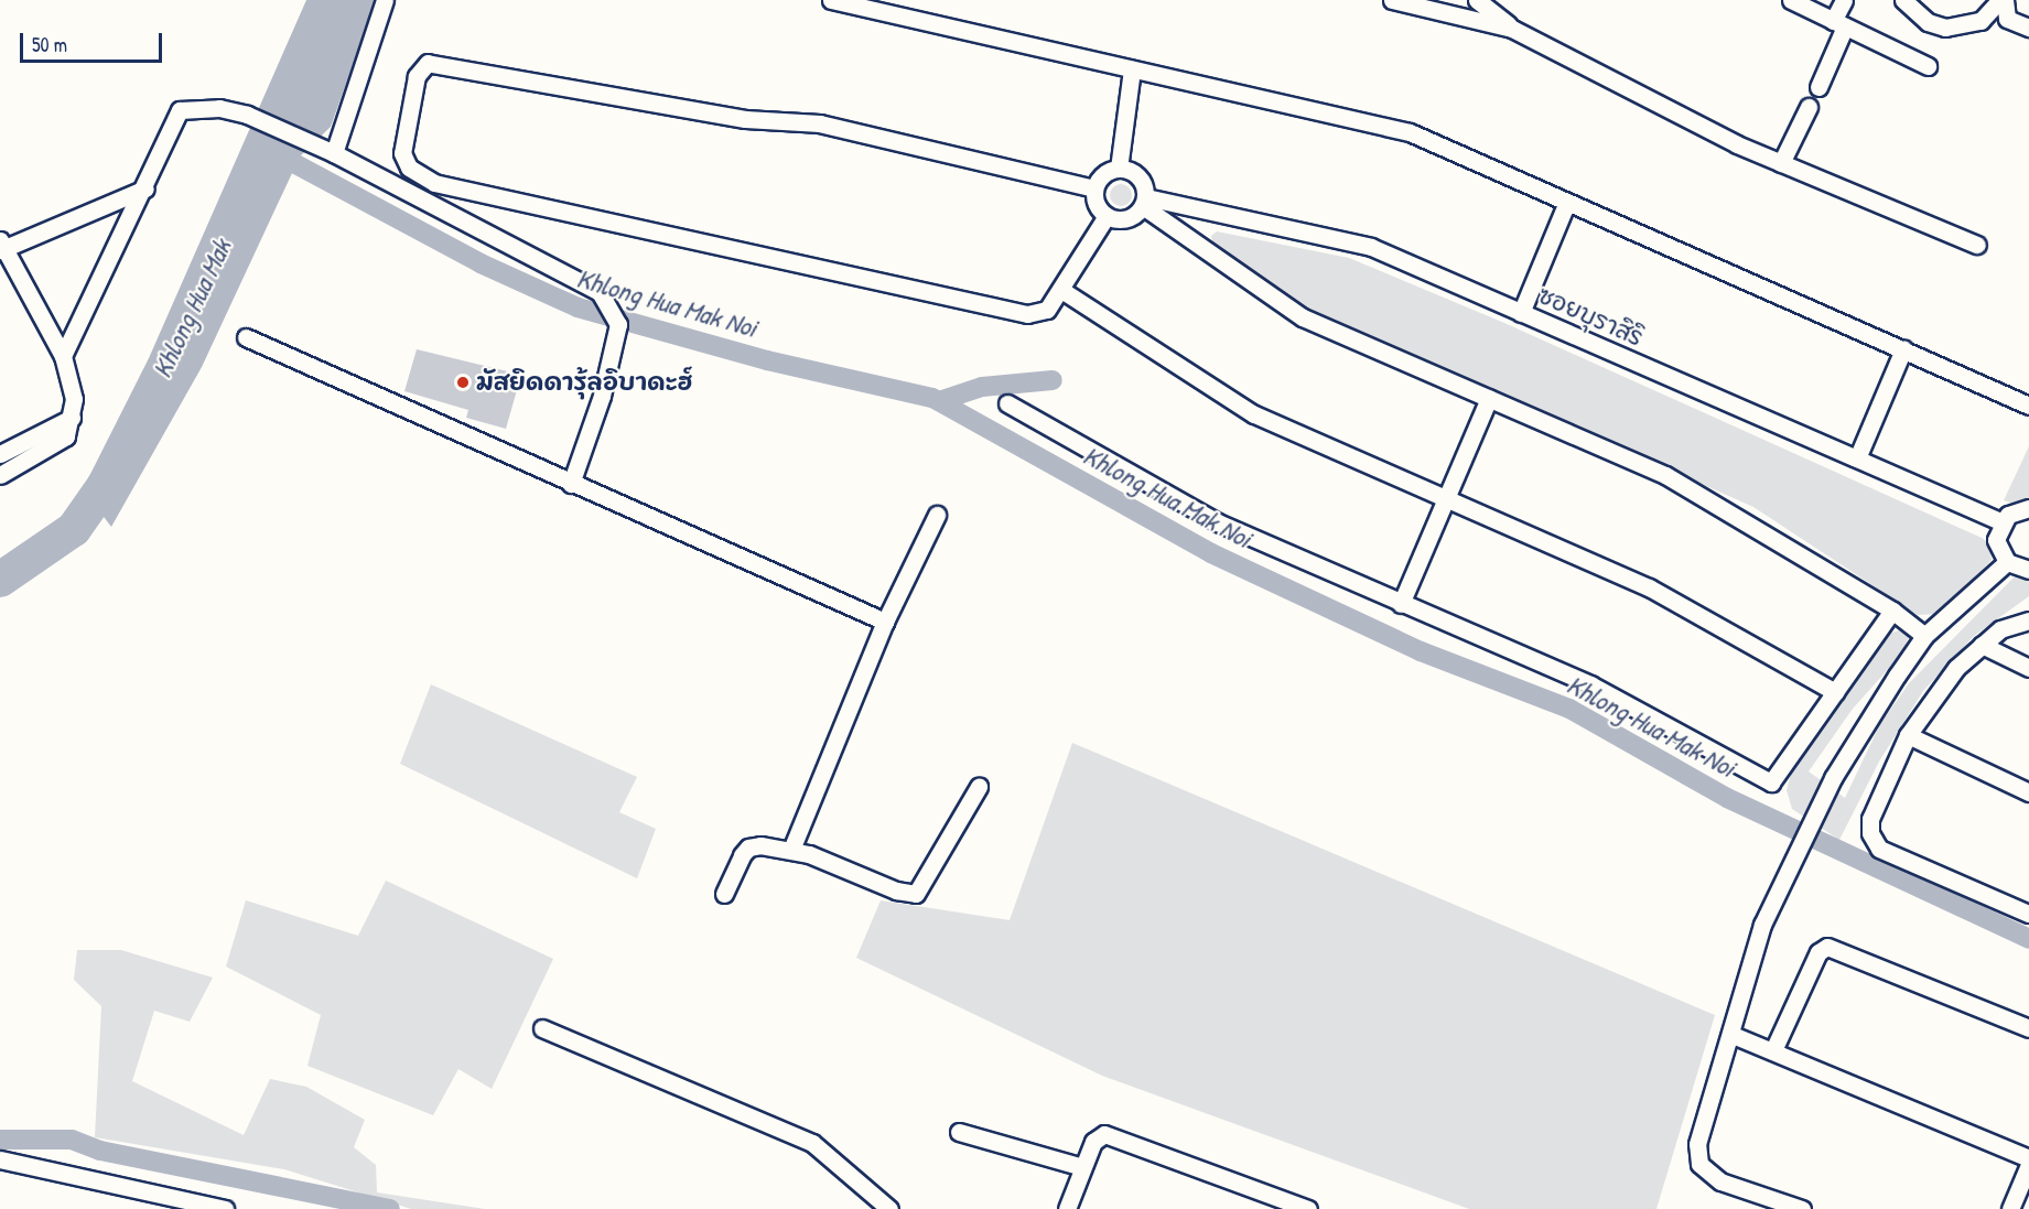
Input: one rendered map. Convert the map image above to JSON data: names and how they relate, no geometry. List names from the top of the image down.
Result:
{
  "streets": {
    "street": ["ซอยบุราสิริ"]
  },
  "water": ["Khlong Hua Mak Noi", "Khlong Hua Mak"],
  "places": ["มัสยิดดารุ้ลอิบาดะฮ์"],
  "scale_bar": "50 m"
}
